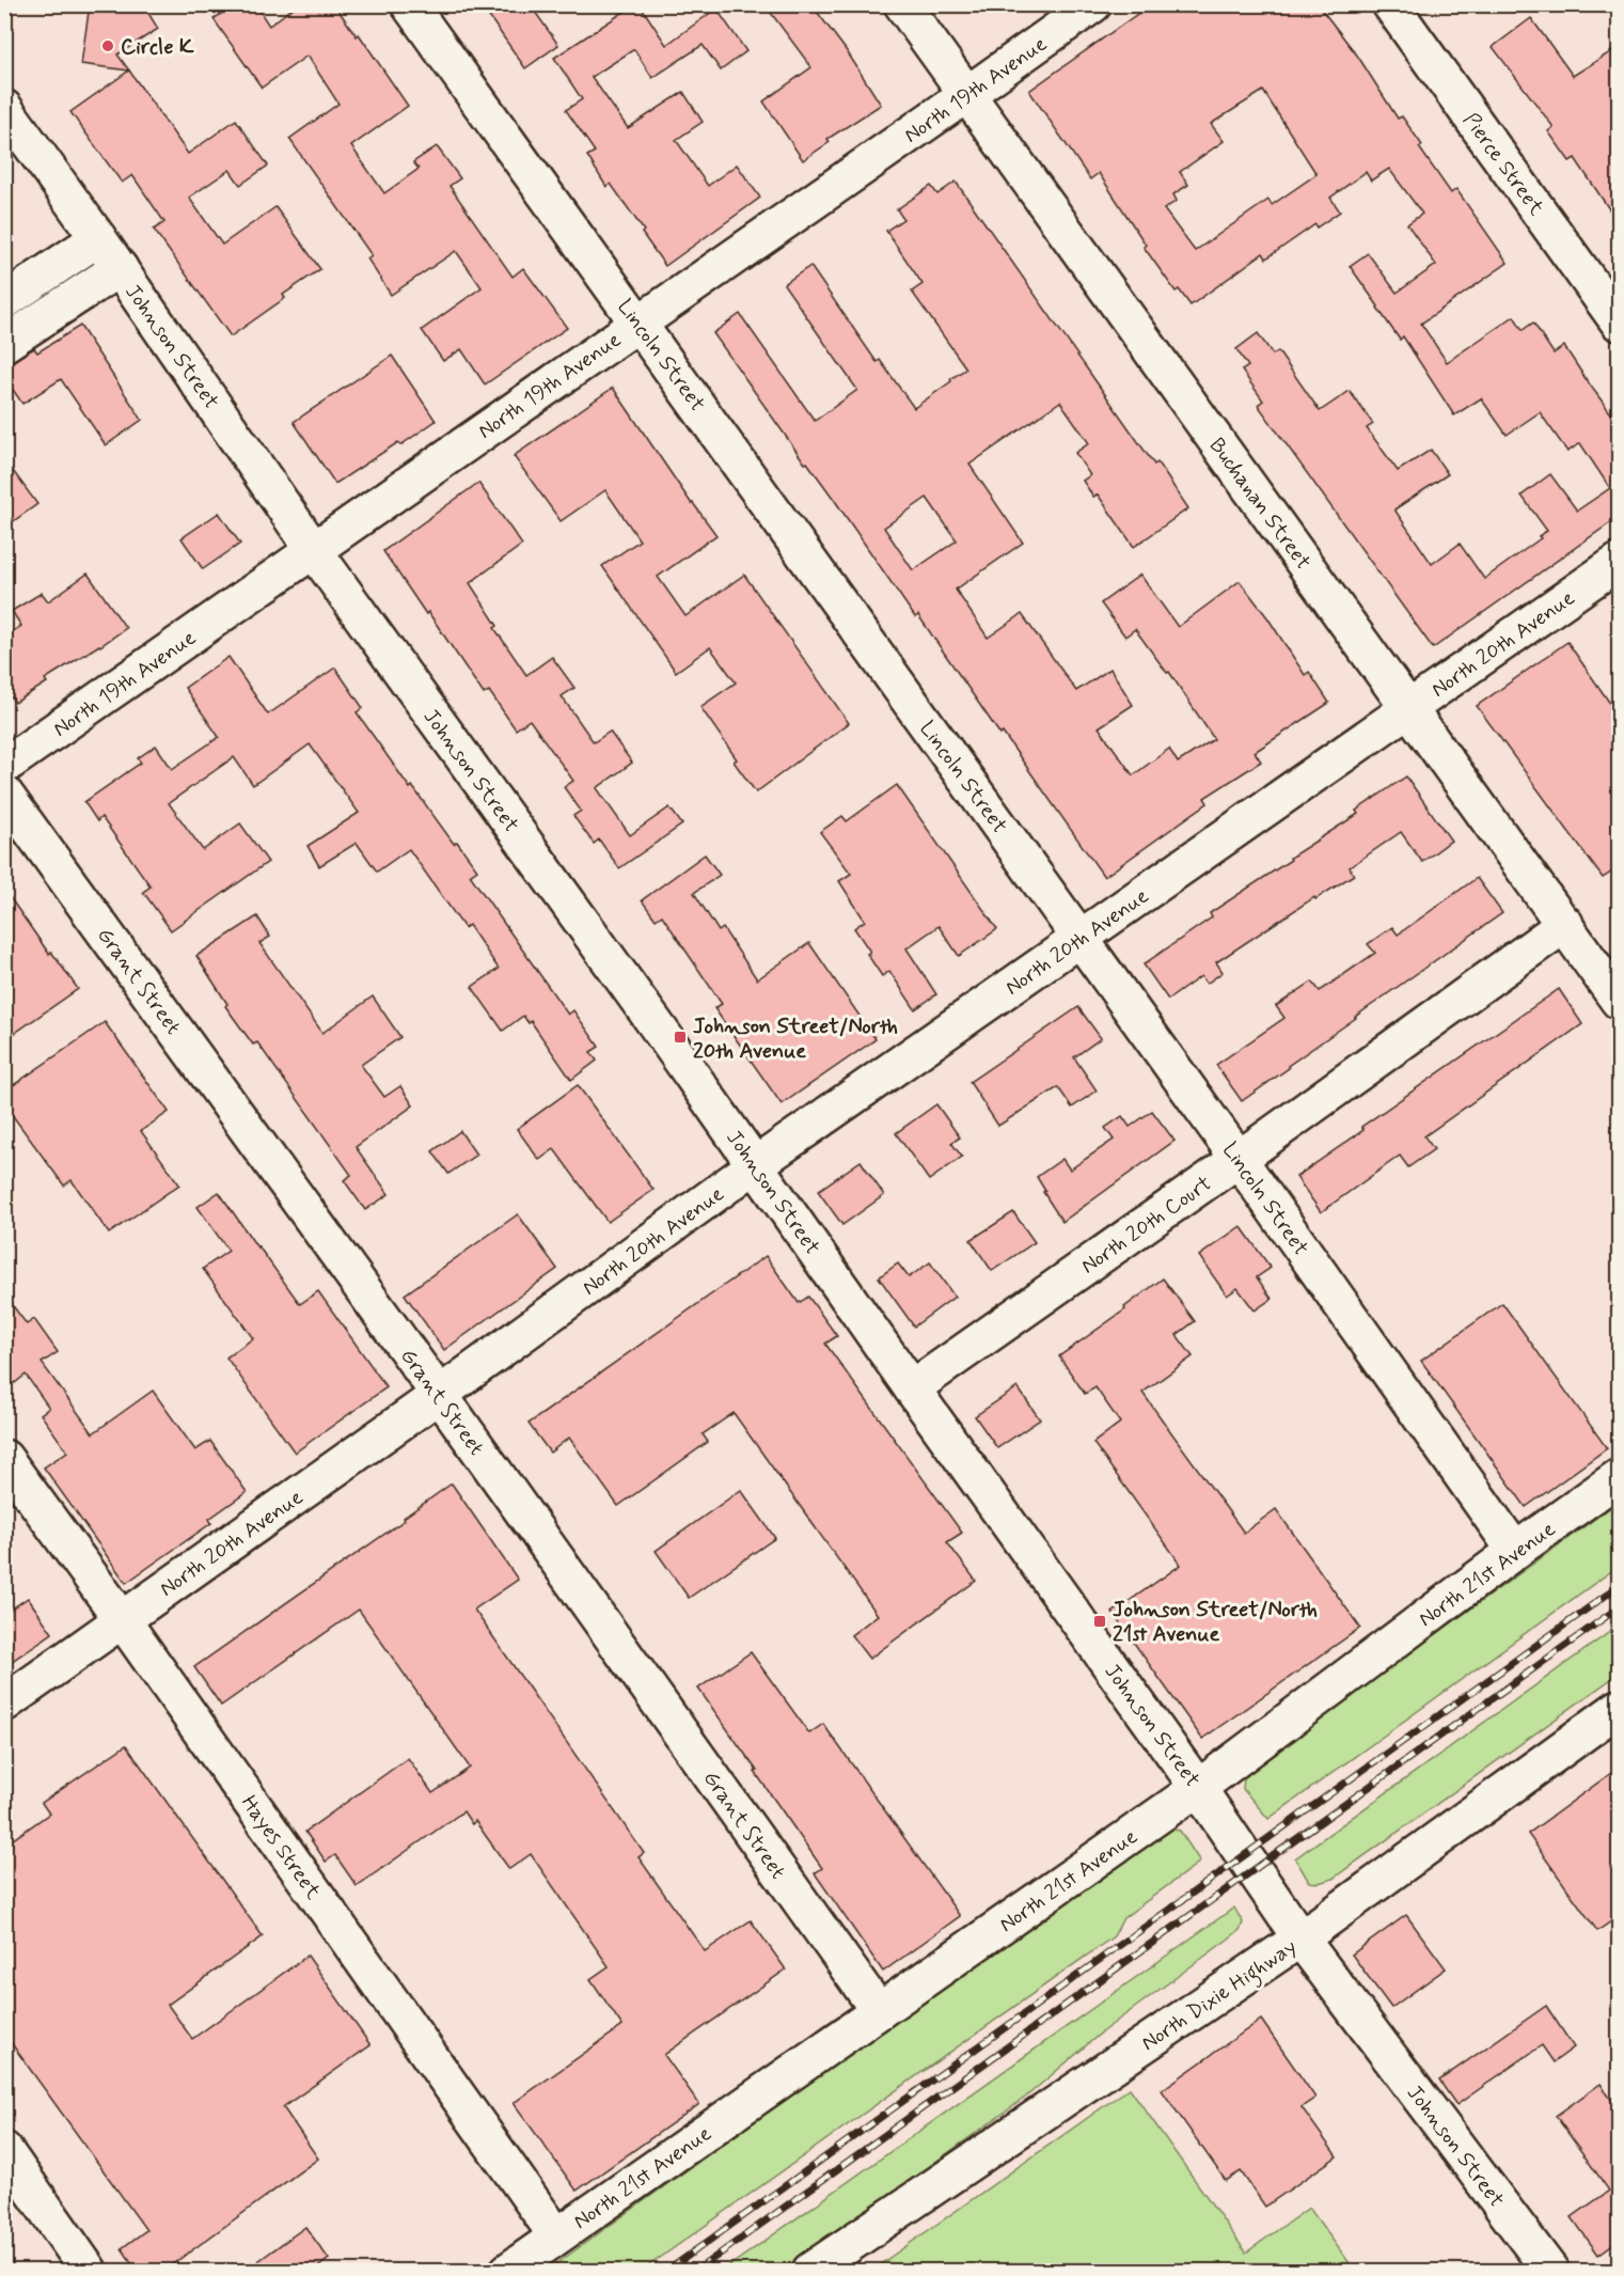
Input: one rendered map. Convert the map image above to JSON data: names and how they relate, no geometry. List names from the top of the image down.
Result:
{
  "streets": {
    "street": [
      "North 19th Avenue",
      "Pierce Street",
      "Johnson Street",
      "Lincoln Street",
      "Buchanan Street",
      "North 20th Avenue",
      "Grant Street",
      "North 20th Court",
      "North 21st Avenue",
      "Hayes Street",
      "North Dixie Highway"
    ]
  },
  "crossings": [
    ["North 19th Avenue", "Johnson Street"],
    ["North 19th Avenue", "Lincoln Street"],
    ["North 19th Avenue", "Buchanan Street"],
    ["Johnson Street", "North 20th Avenue"],
    ["Johnson Street", "North 20th Court"],
    ["Johnson Street", "North 21st Avenue"],
    ["Johnson Street", "North Dixie Highway"],
    ["Lincoln Street", "North 20th Avenue"],
    ["Lincoln Street", "North 20th Court"],
    ["Lincoln Street", "North 21st Avenue"],
    ["Buchanan Street", "North 20th Avenue"],
    ["Buchanan Street", "North 20th Court"],
    ["North 20th Avenue", "Grant Street"],
    ["North 20th Avenue", "Hayes Street"],
    ["Grant Street", "North 21st Avenue"],
    ["North 21st Avenue", "Hayes Street"]
  ],
  "places": {
    "other": ["Circle K"],
    "transit": ["Johnson Street/North 20th Avenue", "Johnson Street/North 21st Avenue"]
  }
}
